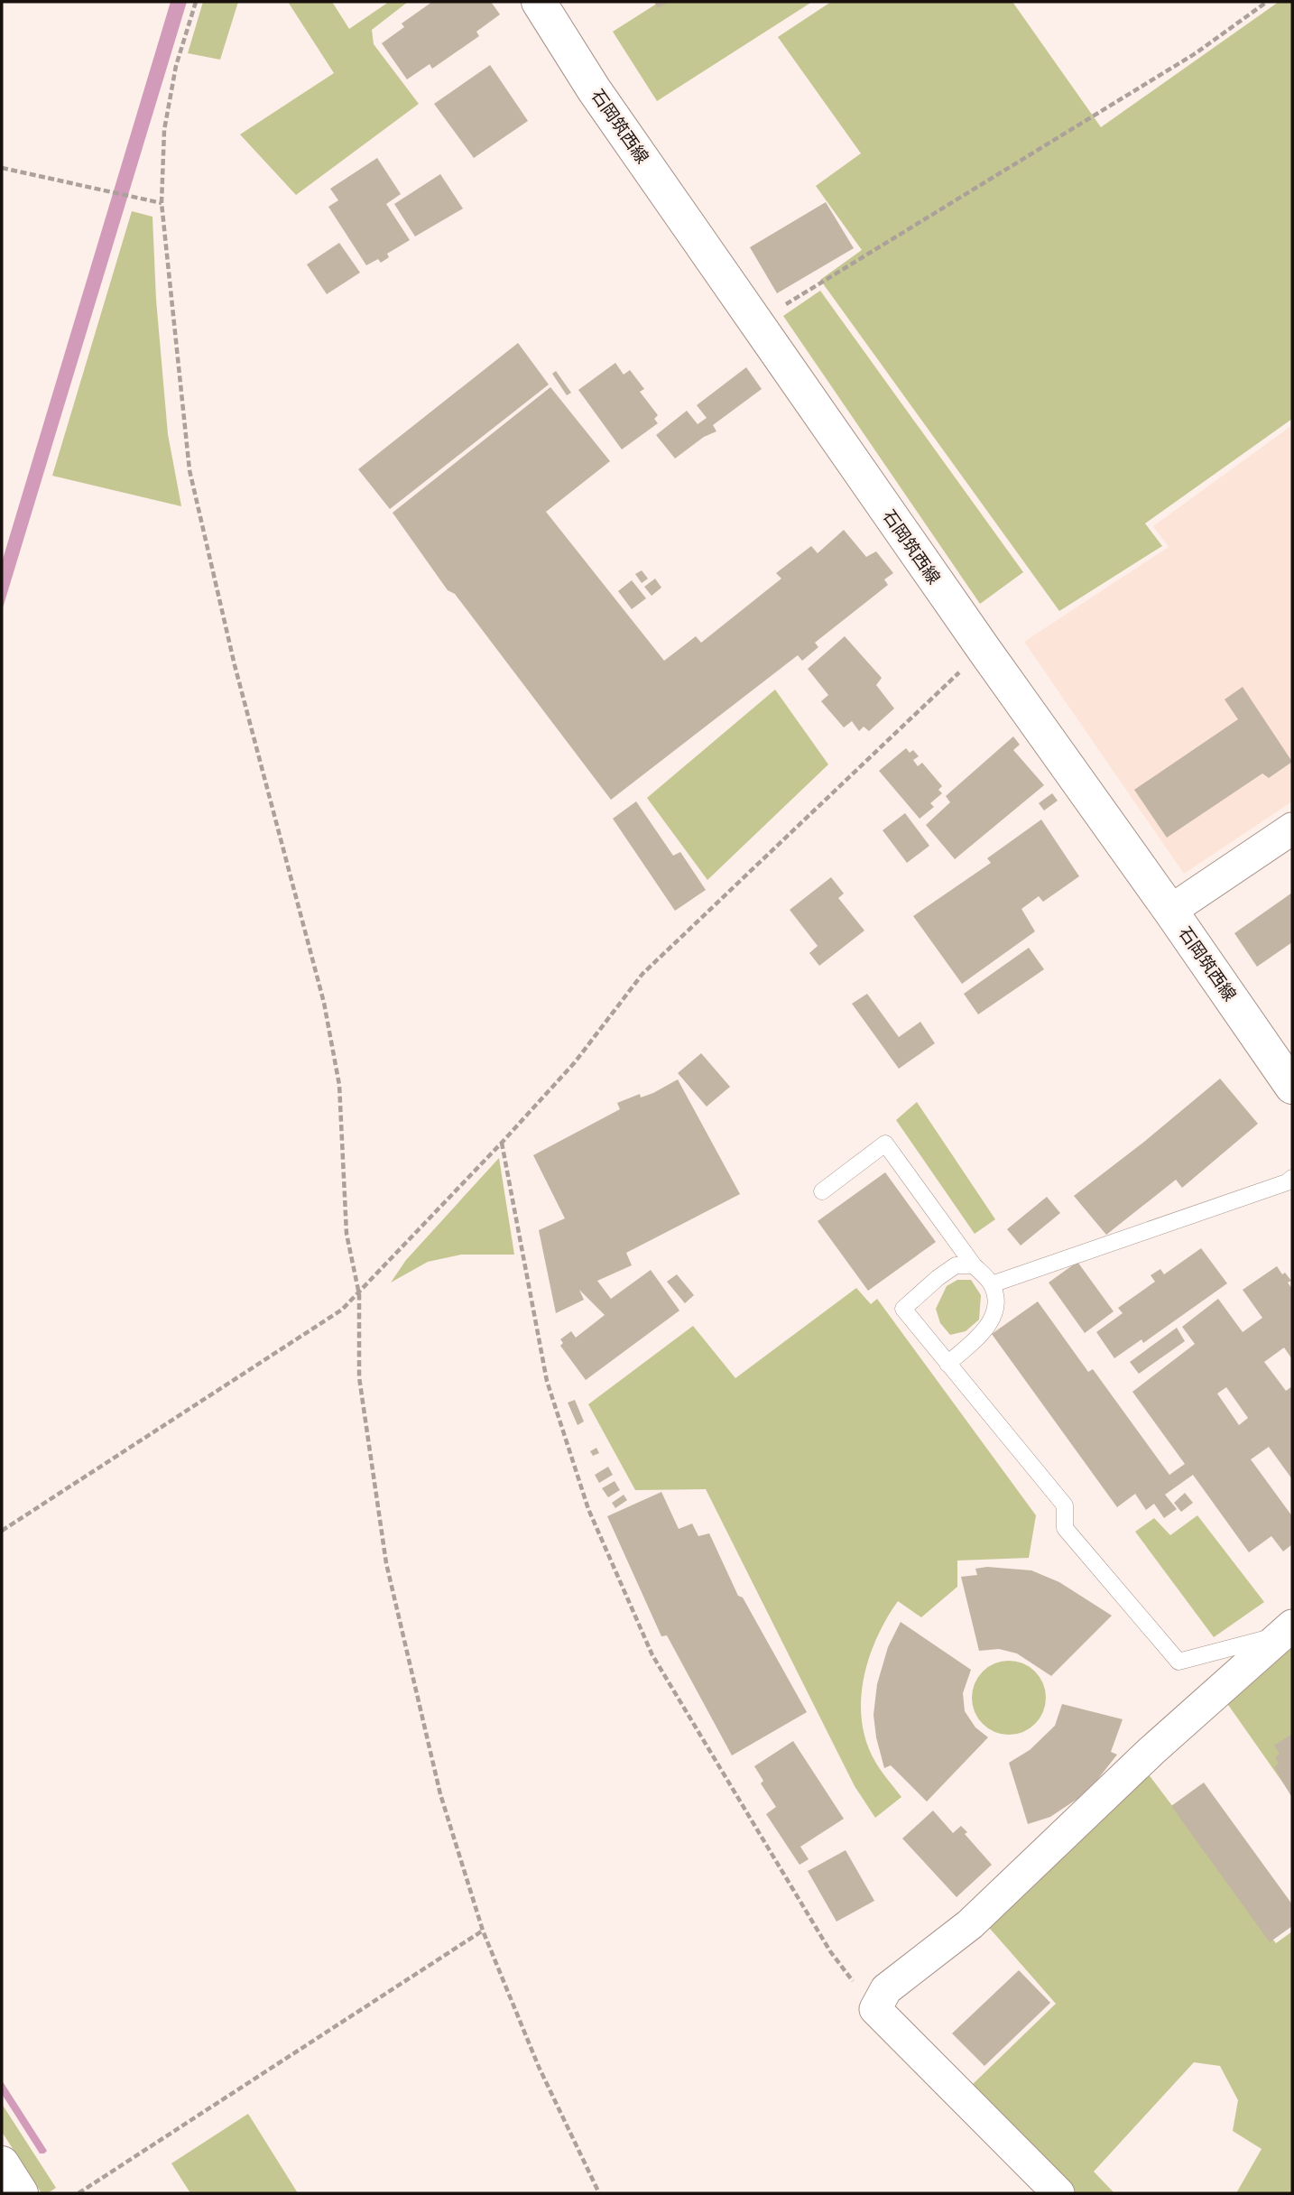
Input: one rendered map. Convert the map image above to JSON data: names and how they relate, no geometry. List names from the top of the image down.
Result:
{
  "streets": {
    "main road": ["石岡筑西線"]
  }
}
